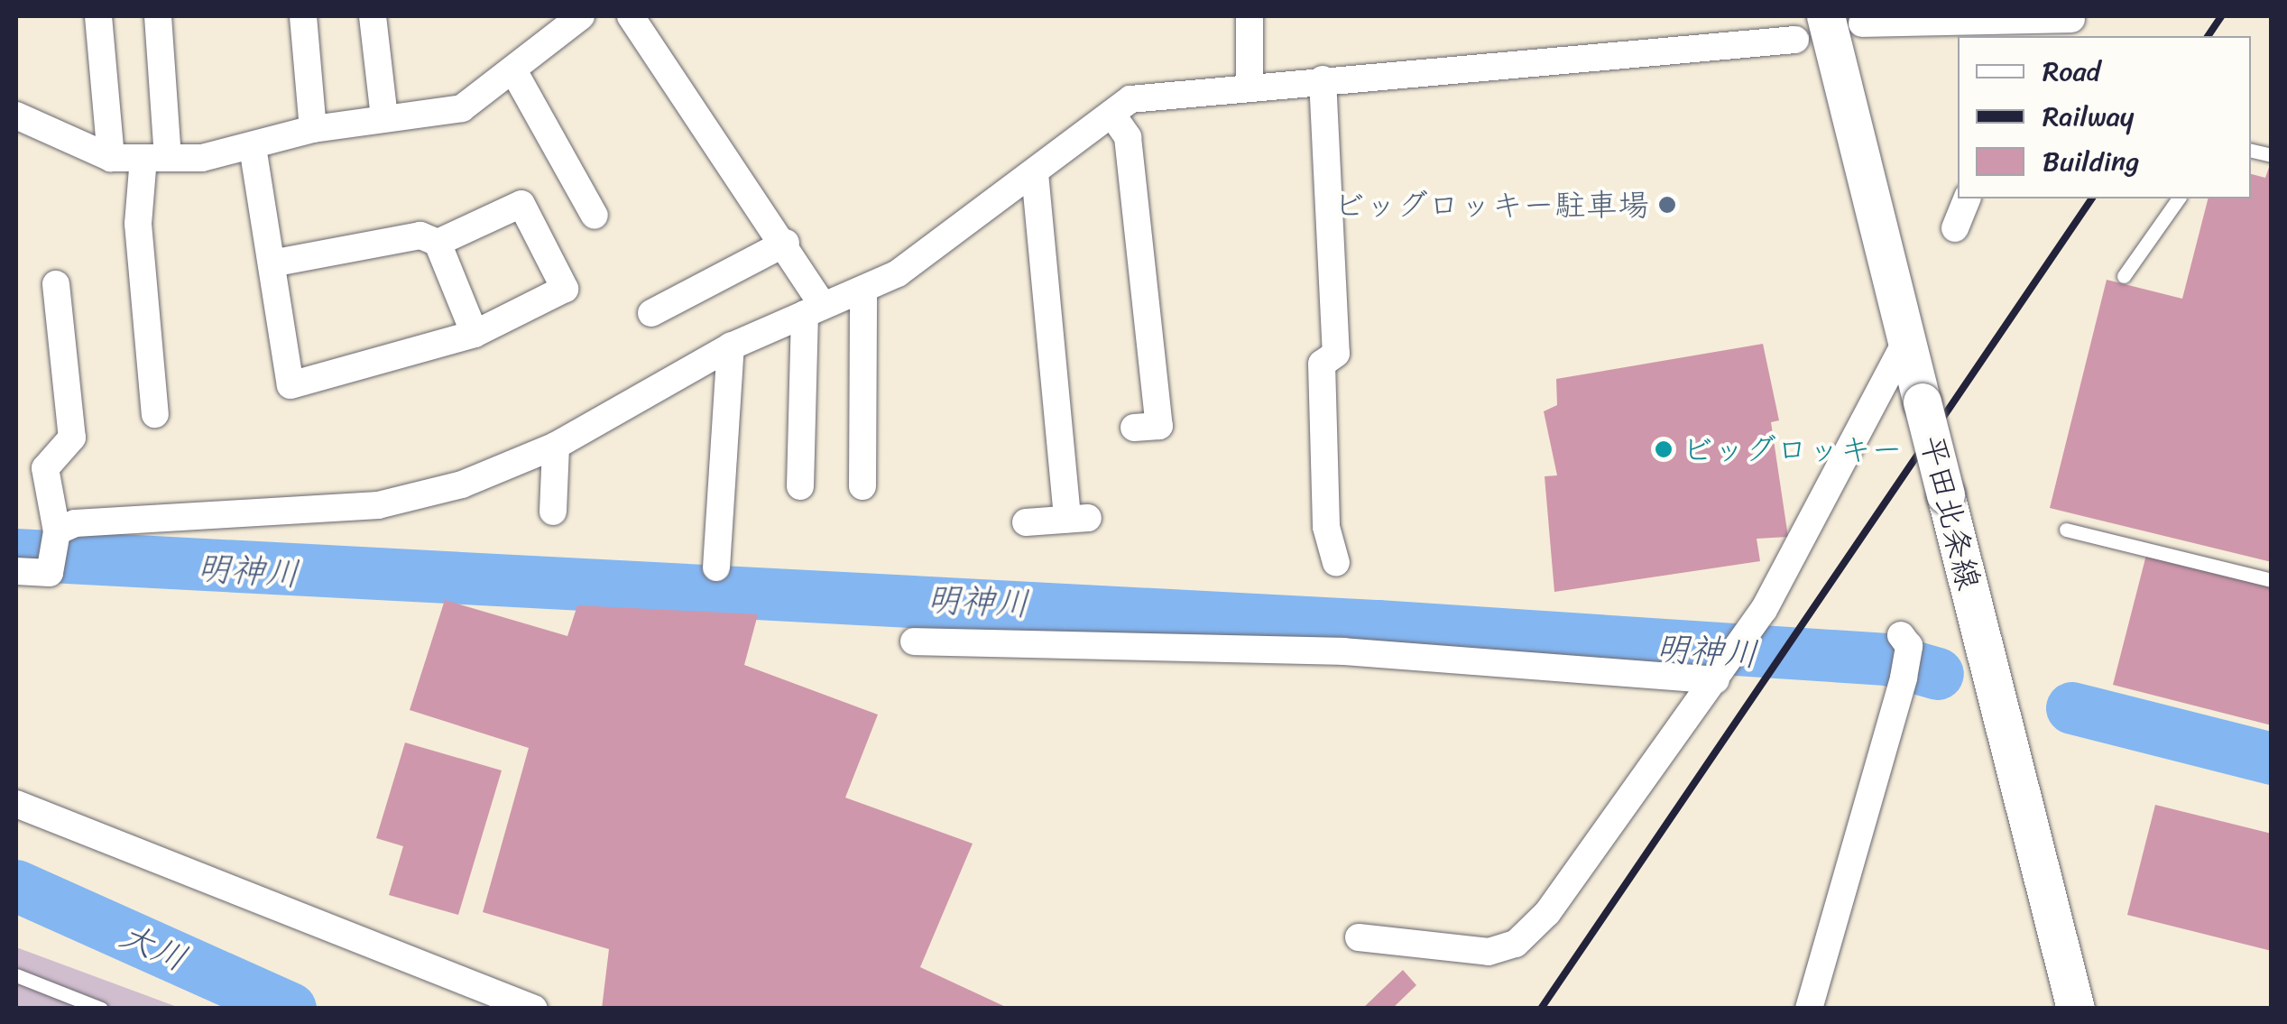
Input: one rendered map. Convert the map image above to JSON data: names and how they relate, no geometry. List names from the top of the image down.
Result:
{
  "streets": {
    "main road": ["平田北条線"]
  },
  "water": ["明神川", "大川"],
  "places": ["ビッグロッキー駐車場", "ビッグロッキー"],
  "legend": ["Road", "Railway", "Building"]
}
